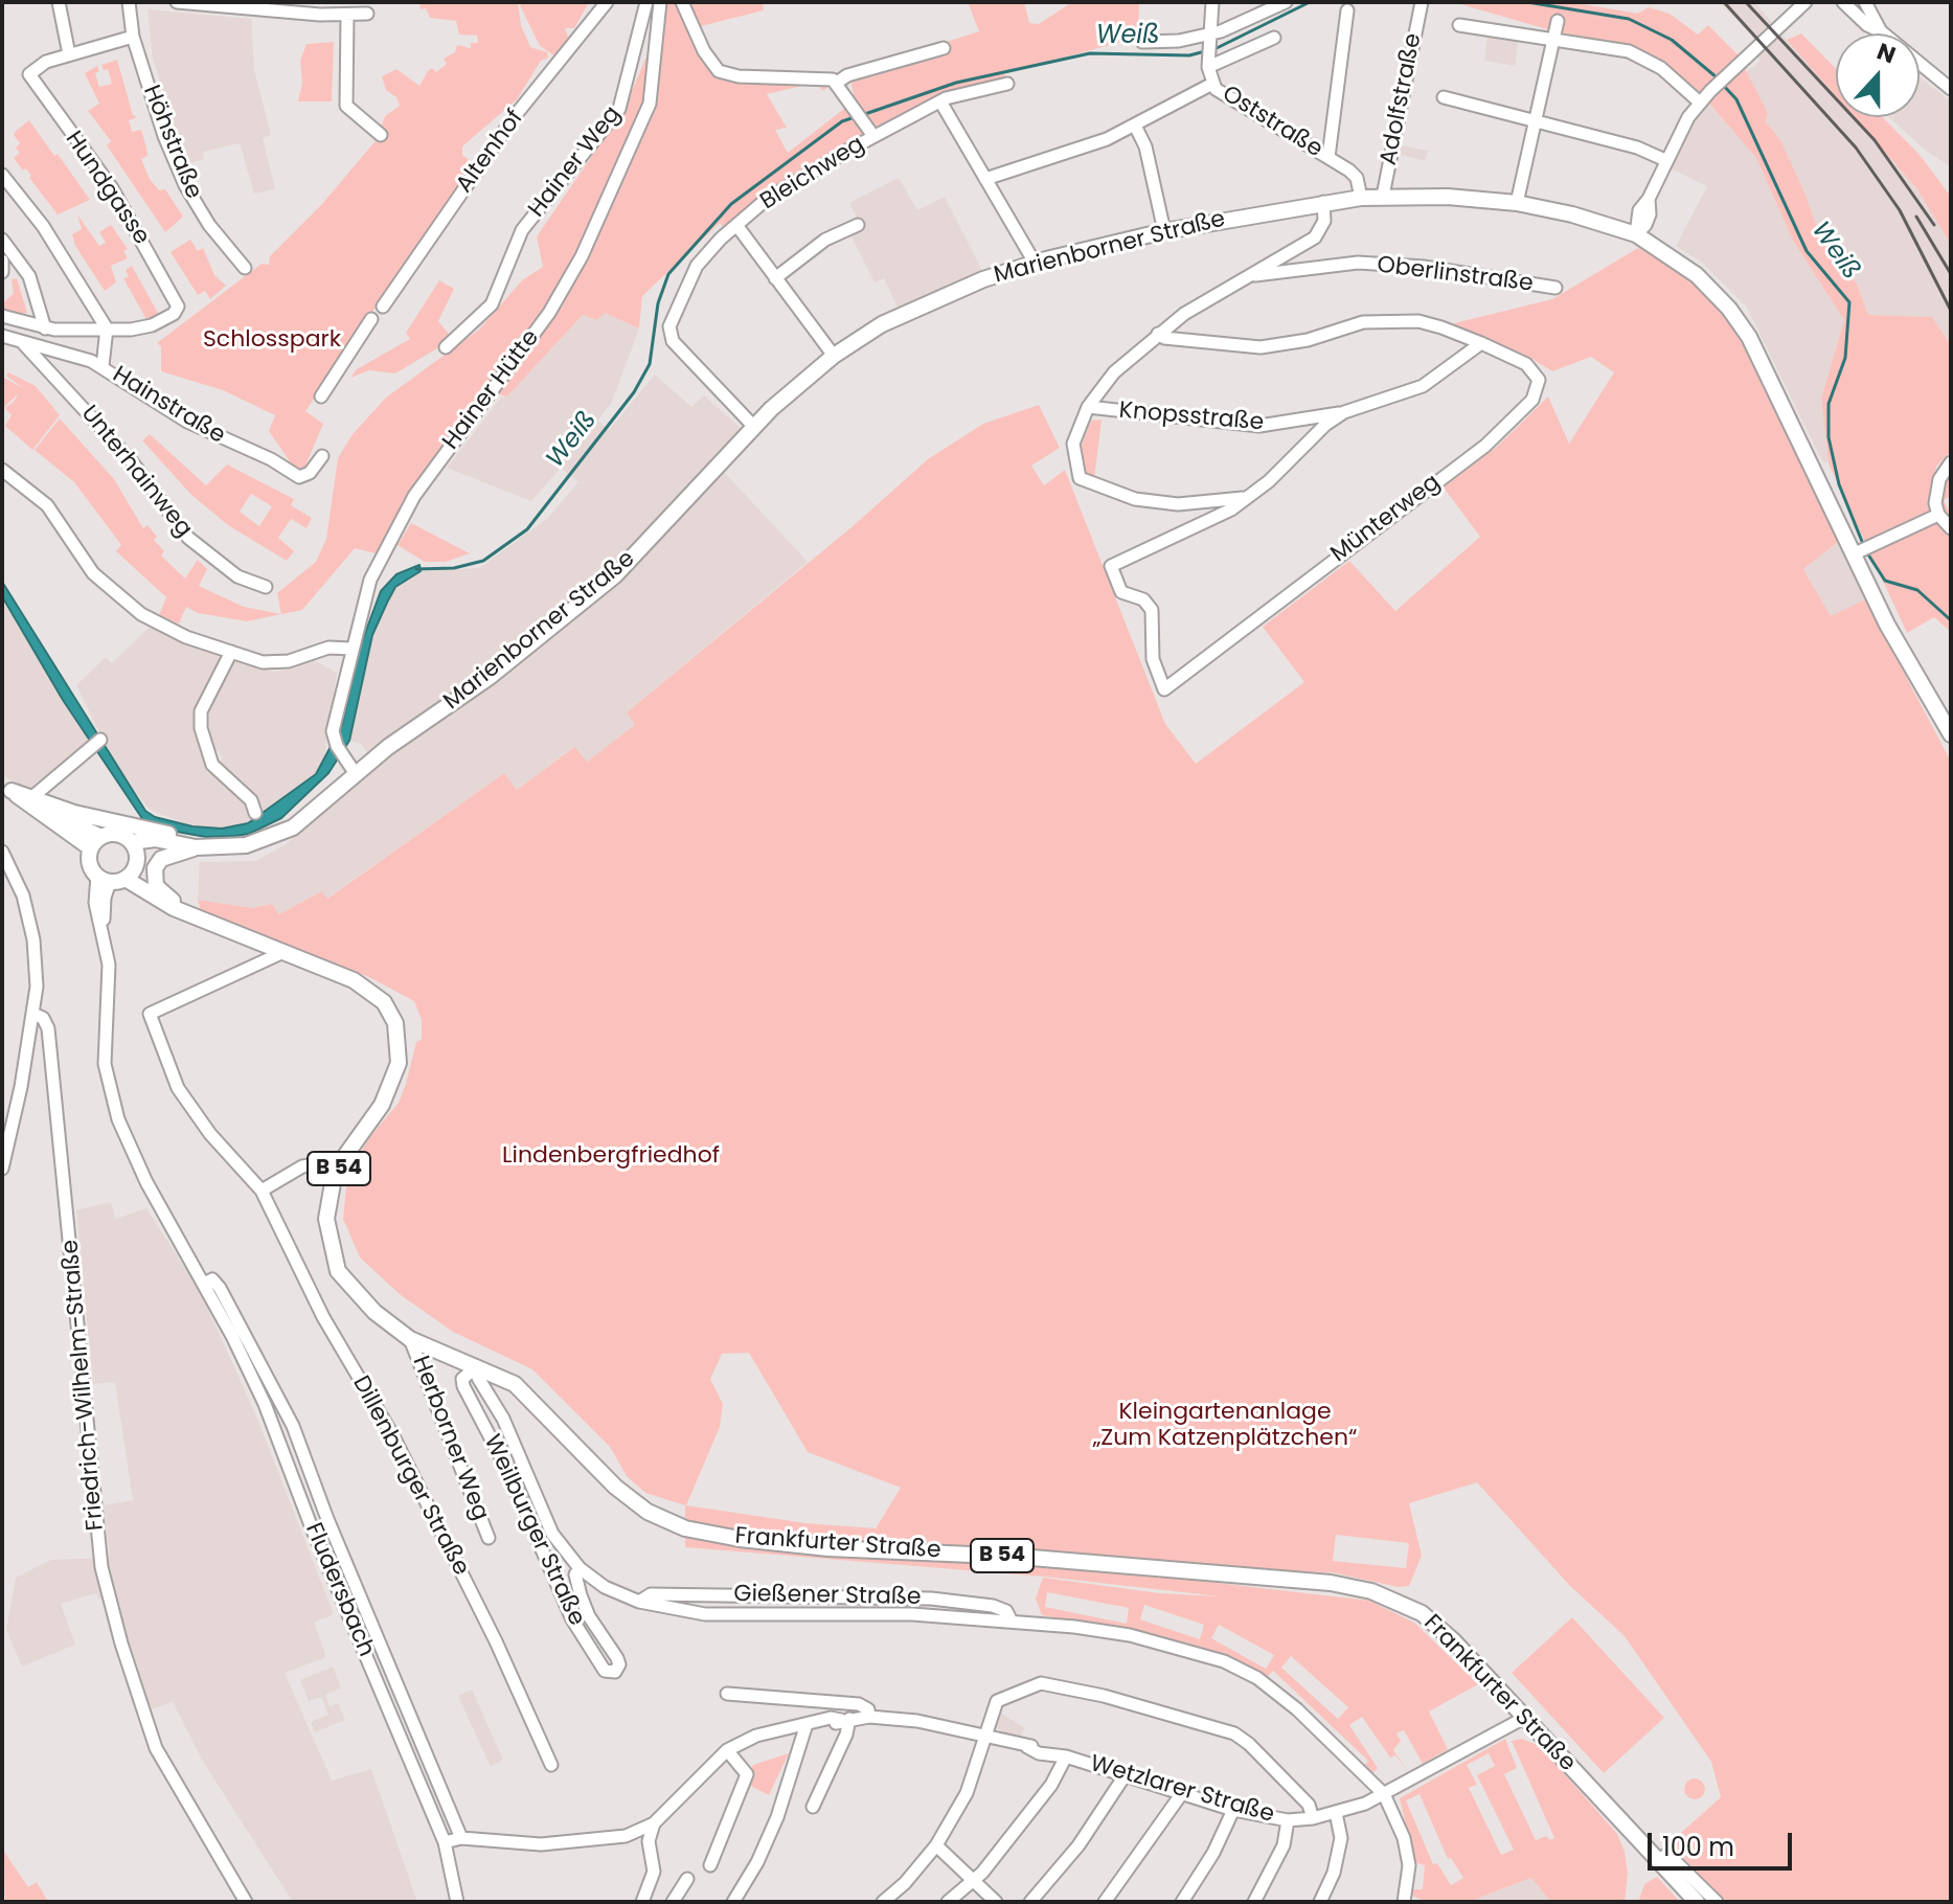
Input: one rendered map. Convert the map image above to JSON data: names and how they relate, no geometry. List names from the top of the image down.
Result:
{
  "streets": {
    "main road": ["Marienborner Straße", "B 54", "Frankfurter Straße"],
    "street": [
      "Adolfstraße",
      "Oststraße",
      "Höhstraße",
      "Altenhof",
      "Hainer Weg",
      "Bleichweg",
      "Hundgasse",
      "Oberlinstraße",
      "Hainer Hütte",
      "Hainstraße",
      "Knopsstraße",
      "Unterhainweg",
      "Münterweg",
      "Friedrich-Wilhelm-Straße",
      "Herborner Weg",
      "Dillenburger Straße",
      "Weilburger Straße",
      "Fludersbach",
      "Gießener Straße",
      "Wetzlarer Straße"
    ]
  },
  "crossings": [
    ["Adolfstraße", "Marienborner Straße"],
    ["Oststraße", "Marienborner Straße"],
    ["Bleichweg", "Marienborner Straße"],
    ["Marienborner Straße", "Oberlinstraße"],
    ["Marienborner Straße", "Hainer Hütte"],
    ["Marienborner Straße", "B 54"],
    ["Marienborner Straße", "Frankfurter Straße"],
    ["Marienborner Straße", "Fludersbach"],
    ["Oberlinstraße", "Knopsstraße"],
    ["Oberlinstraße", "Münterweg"],
    ["Hainstraße", "Unterhainweg"],
    ["B 54", "Frankfurter Straße"],
    ["B 54", "Fludersbach"],
    ["Herborner Weg", "Frankfurter Straße"],
    ["Dillenburger Straße", "Frankfurter Straße"],
    ["Weilburger Straße", "Frankfurter Straße"],
    ["Weilburger Straße", "Gießener Straße"],
    ["Frankfurter Straße", "Fludersbach"],
    ["Frankfurter Straße", "Gießener Straße"],
    ["Frankfurter Straße", "Wetzlarer Straße"],
    ["Fludersbach", "Wetzlarer Straße"],
    ["Gießener Straße", "Wetzlarer Straße"]
  ],
  "water": ["Weiß"],
  "parks": ["Schlosspark", "Lindenbergfriedhof", "Kleingartenanlage „Zum Katzenplätzchen“"],
  "scale_bar": "100 m",
  "north": "top"
}
